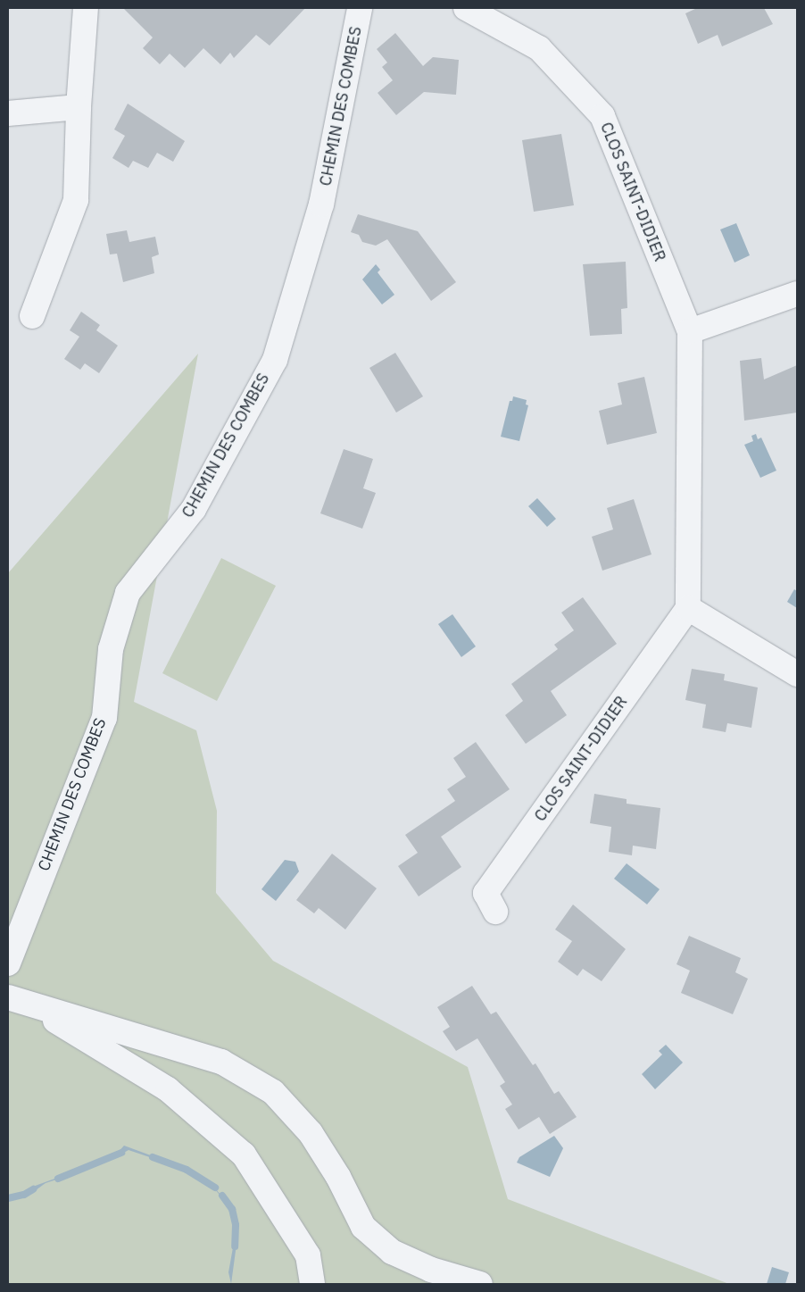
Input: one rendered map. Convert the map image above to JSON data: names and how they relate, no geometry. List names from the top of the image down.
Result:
{
  "streets": {
    "street": ["CHEMIN DES COMBES", "CLOS SAINT-DIDIER"]
  }
}
